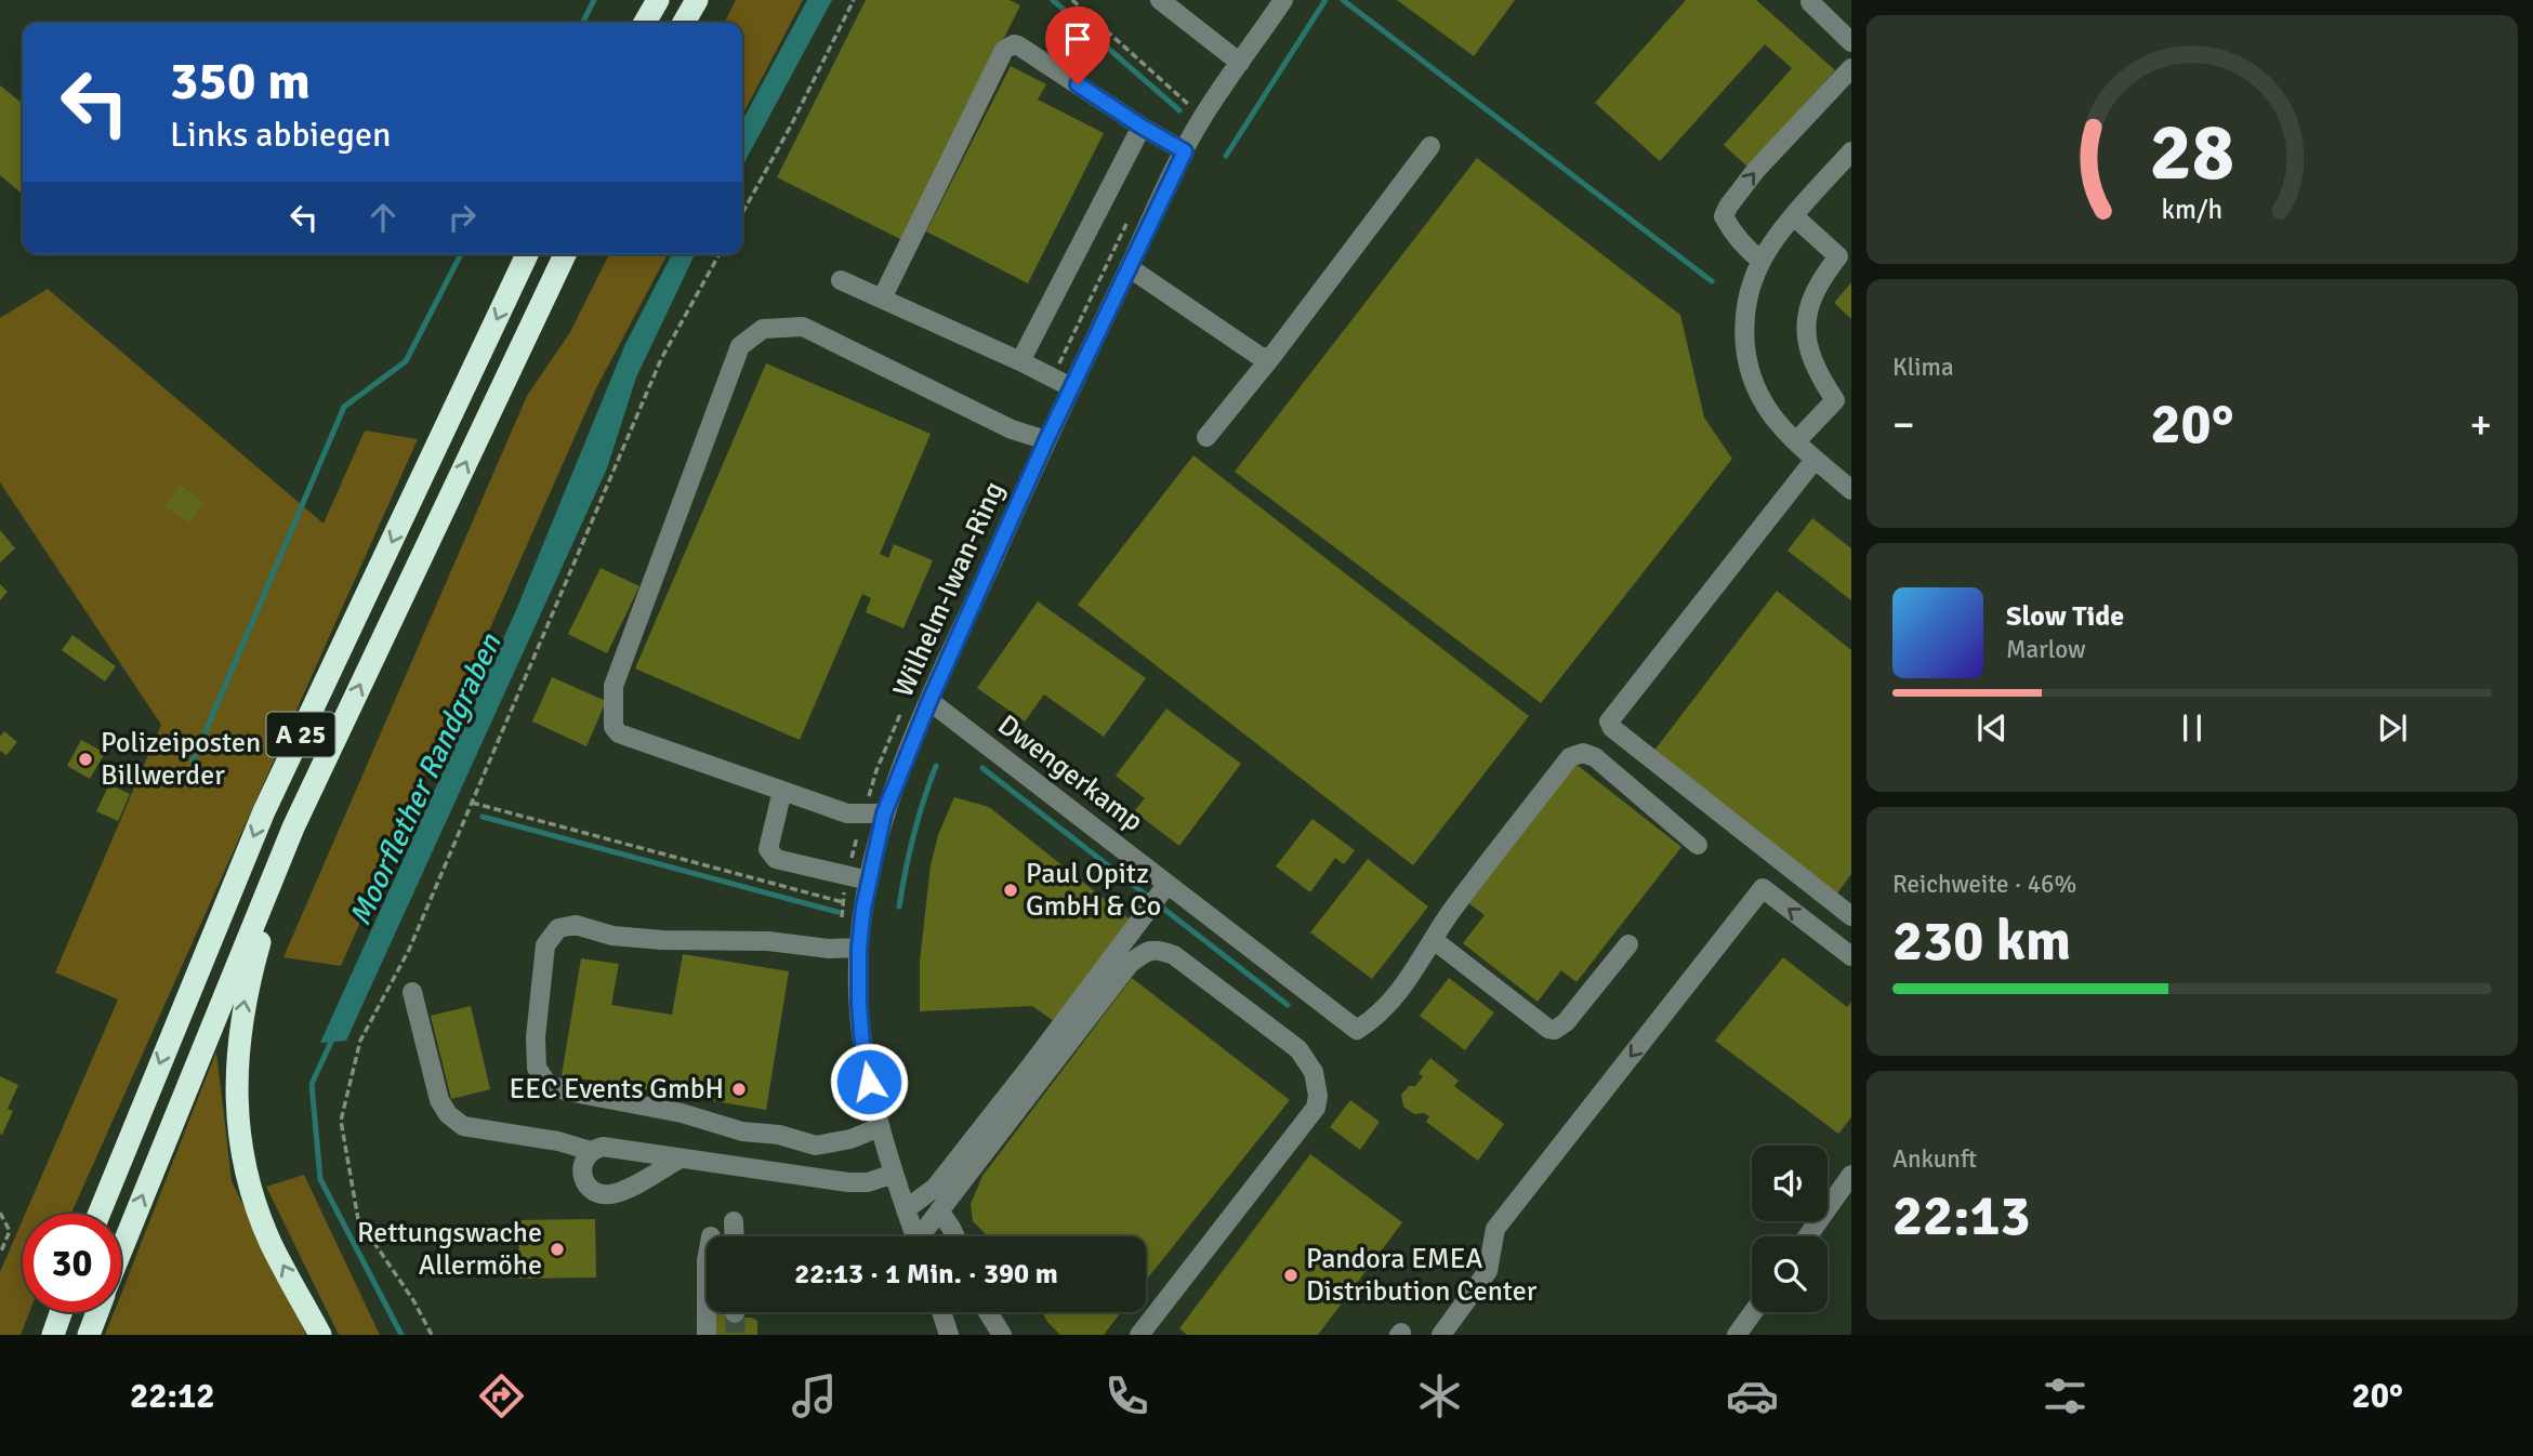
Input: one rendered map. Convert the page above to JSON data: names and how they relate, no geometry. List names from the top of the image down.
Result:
{
  "streets": {
    "highway": ["A 25"],
    "street": ["Wilhelm-Iwan-Ring", "Dwengerkamp"]
  },
  "crossings": [
    ["Wilhelm-Iwan-Ring", "Dwengerkamp"]
  ],
  "water": ["Moorflether Randgraben"],
  "places": [
    "Polizeiposten Billwerder",
    "Paul Opitz GmbH & Co",
    "EEC Events GmbH",
    "Rettungswache Allermöhe",
    "Pandora EMEA Distribution Center"
  ],
  "page": {
    "turn": ["350 m", "Links abbiegen"],
    "tile": [
      "Klima",
      ["Reichweite · 46%", "230 km"],
      ["Ankunft", "22:13"]
    ],
    "heat": ["−", "20°", "+"],
    "song": ["Slow Tide", "Marlow"],
    "limit": "30",
    "trip": "22:13 · 1 Min. · 390 m",
    "tabs": ["22:12", "20°"],
    "gauge": ["28", "km/h"]
  }
}
